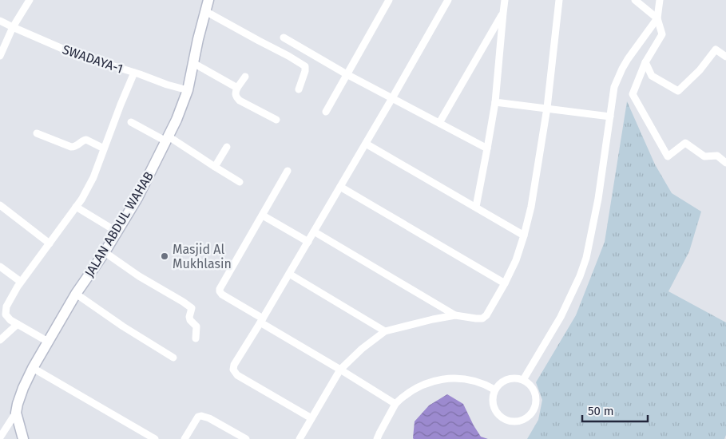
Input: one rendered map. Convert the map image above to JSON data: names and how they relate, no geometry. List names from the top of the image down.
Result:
{
  "streets": {
    "street": ["SWADAYA-1", "JALAN ABDUL WAHAB"]
  },
  "crossings": [
    ["SWADAYA-1", "JALAN ABDUL WAHAB"]
  ],
  "places": ["Masjid Al Mukhlasin"],
  "scale_bar": "50 m"
}
